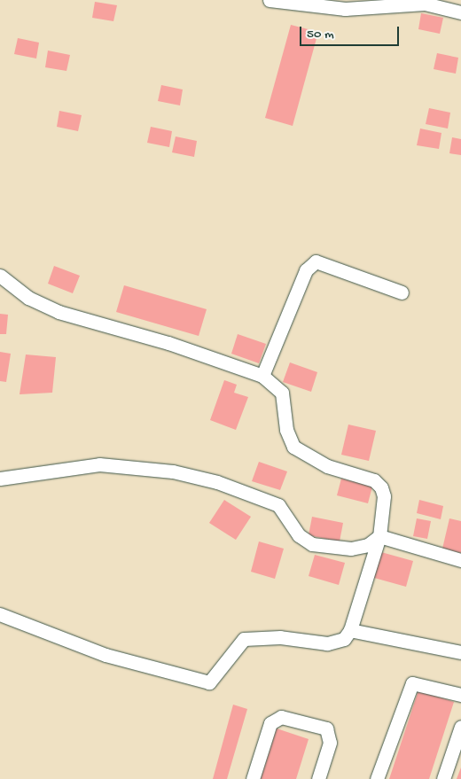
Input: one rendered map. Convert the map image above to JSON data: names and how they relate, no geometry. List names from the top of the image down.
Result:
{
  "scale_bar": "50 m"
}
